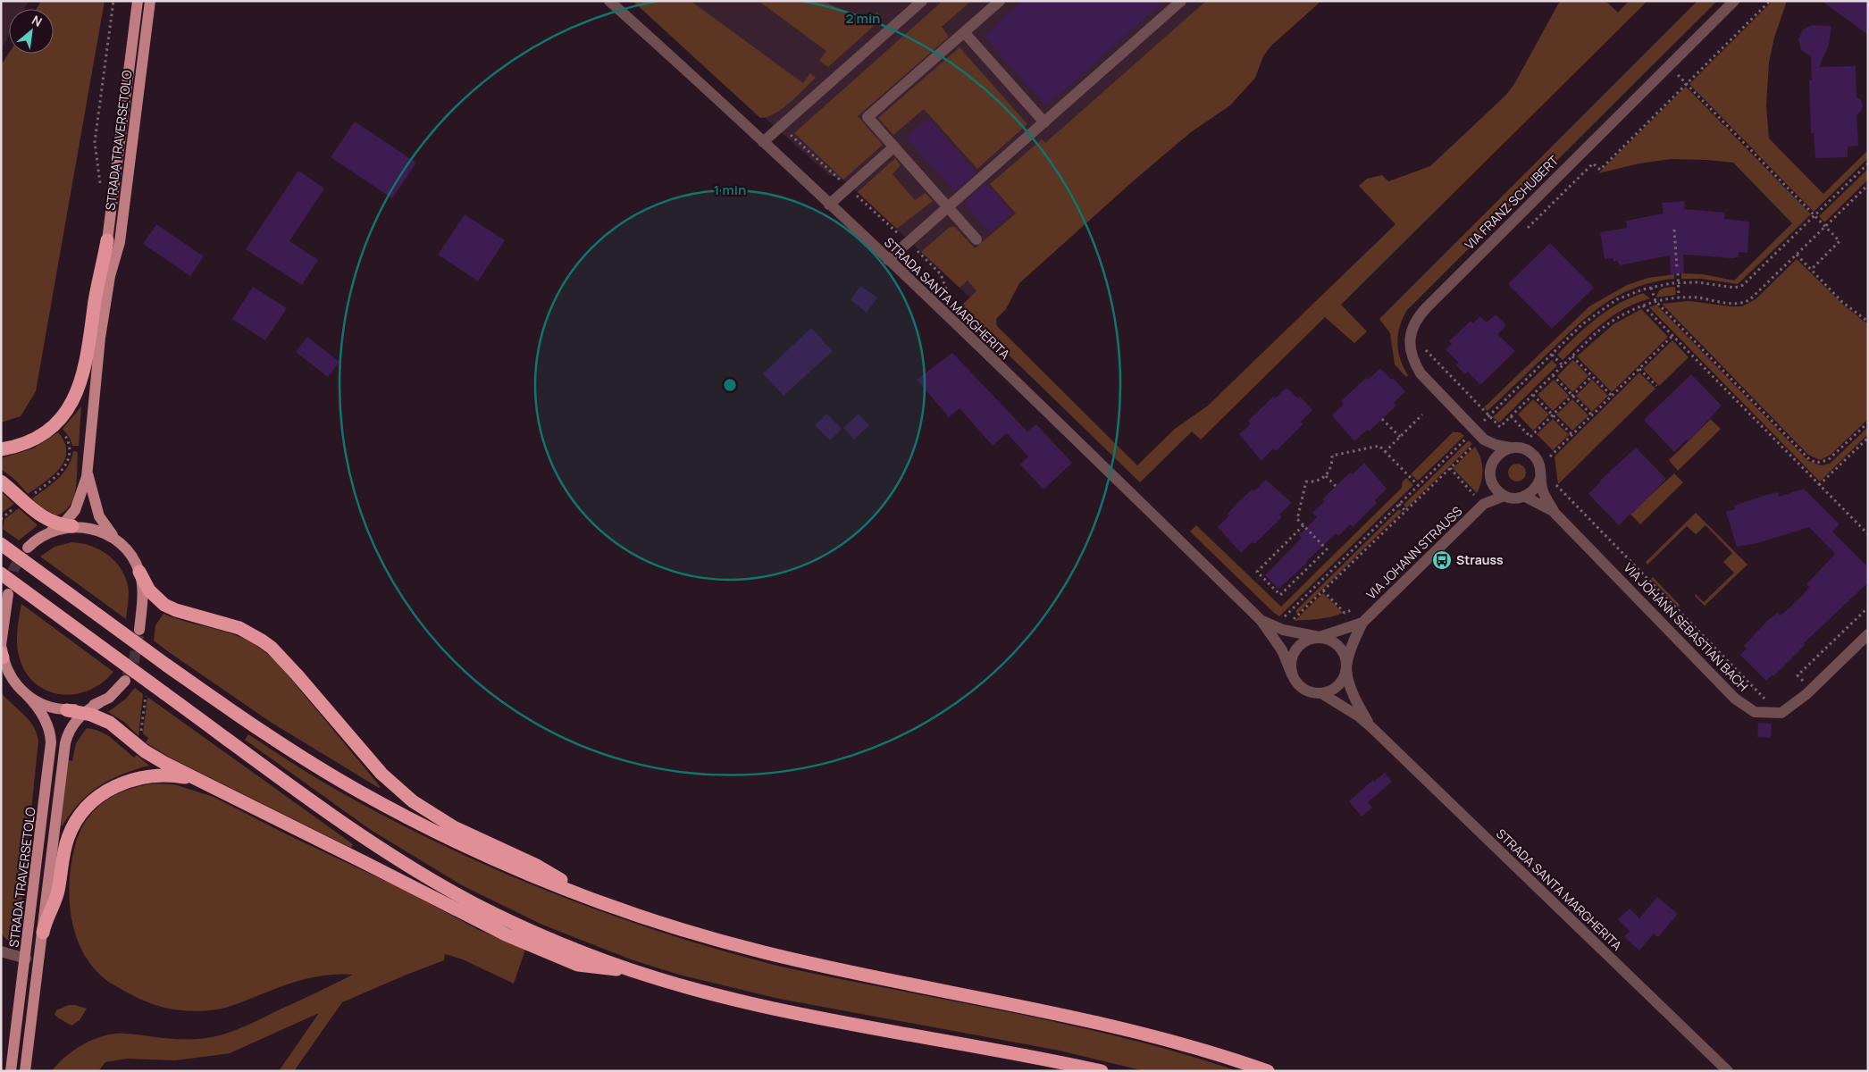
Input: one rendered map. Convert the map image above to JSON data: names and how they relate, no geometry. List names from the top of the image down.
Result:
{
  "streets": {
    "main road": ["STRADA TRAVERSETOLO"],
    "street": [
      "VIA FRANZ SCHUBERT",
      "STRADA SANTA MARGHERITA",
      "VIA JOHANN STRAUSS",
      "VIA JOHANN SEBASTIAN BACH"
    ]
  },
  "crossings": [
    ["VIA FRANZ SCHUBERT", "VIA JOHANN STRAUSS"],
    ["VIA FRANZ SCHUBERT", "VIA JOHANN SEBASTIAN BACH"],
    ["STRADA SANTA MARGHERITA", "VIA JOHANN STRAUSS"],
    ["VIA JOHANN STRAUSS", "VIA JOHANN SEBASTIAN BACH"]
  ],
  "places": {
    "bus stop": ["Strauss"]
  },
  "north": "top right",
  "rings": ["2 min", "1 min"]
}
